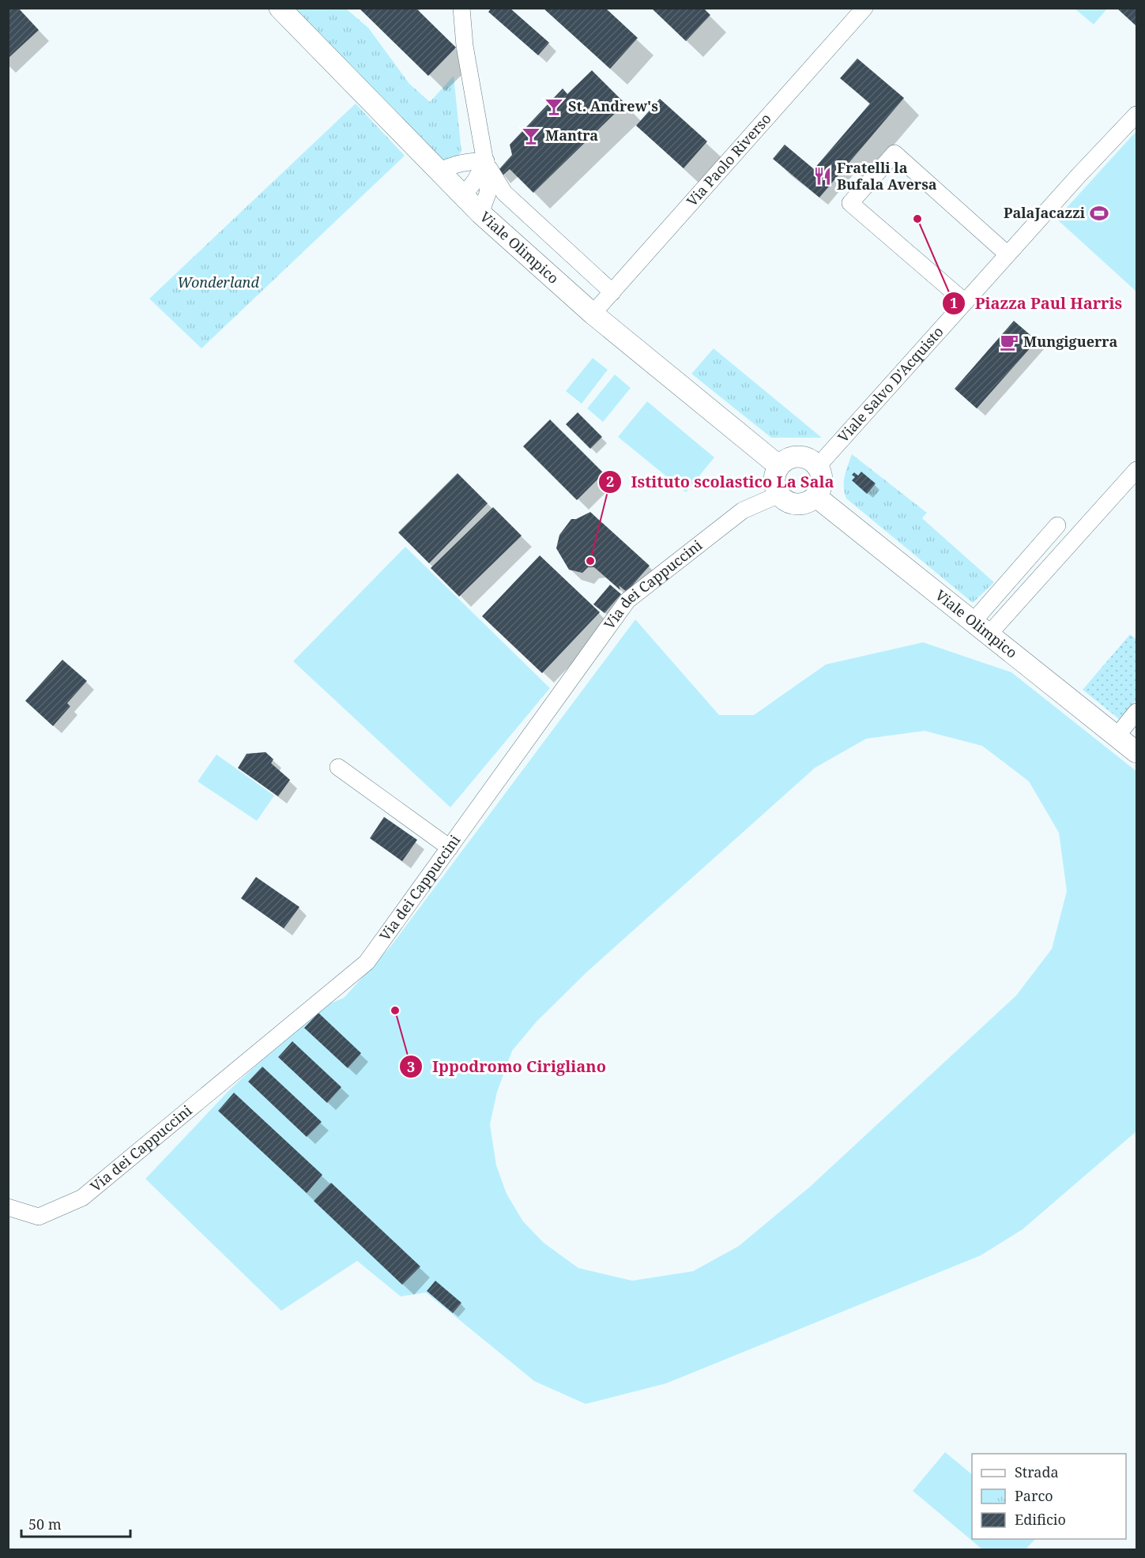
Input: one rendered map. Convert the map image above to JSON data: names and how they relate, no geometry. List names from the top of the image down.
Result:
{
  "streets": {
    "main road": ["Viale Olimpico"],
    "street": ["Via Paolo Riverso", "Viale Salvo D'Acquisto", "Via dei Cappuccini"]
  },
  "crossings": [
    ["Via Paolo Riverso", "Viale Olimpico"],
    ["Viale Olimpico", "Viale Salvo D'Acquisto"],
    ["Viale Olimpico", "Via dei Cappuccini"],
    ["Viale Salvo D'Acquisto", "Via dei Cappuccini"]
  ],
  "parks": ["Wonderland"],
  "places": {
    "bar": ["St. Andrew's", "Mantra"],
    "restaurant": ["Fratelli la Bufala Aversa"],
    "sports": ["PalaJacazzi"],
    "other": ["Piazza Paul Harris", "Istituto scolastico La Sala", "Ippodromo Cirigliano"],
    "cafe": ["Mungiguerra"]
  },
  "legend": ["Strada", "Parco", "Edificio"],
  "scale_bar": "50 m"
}
